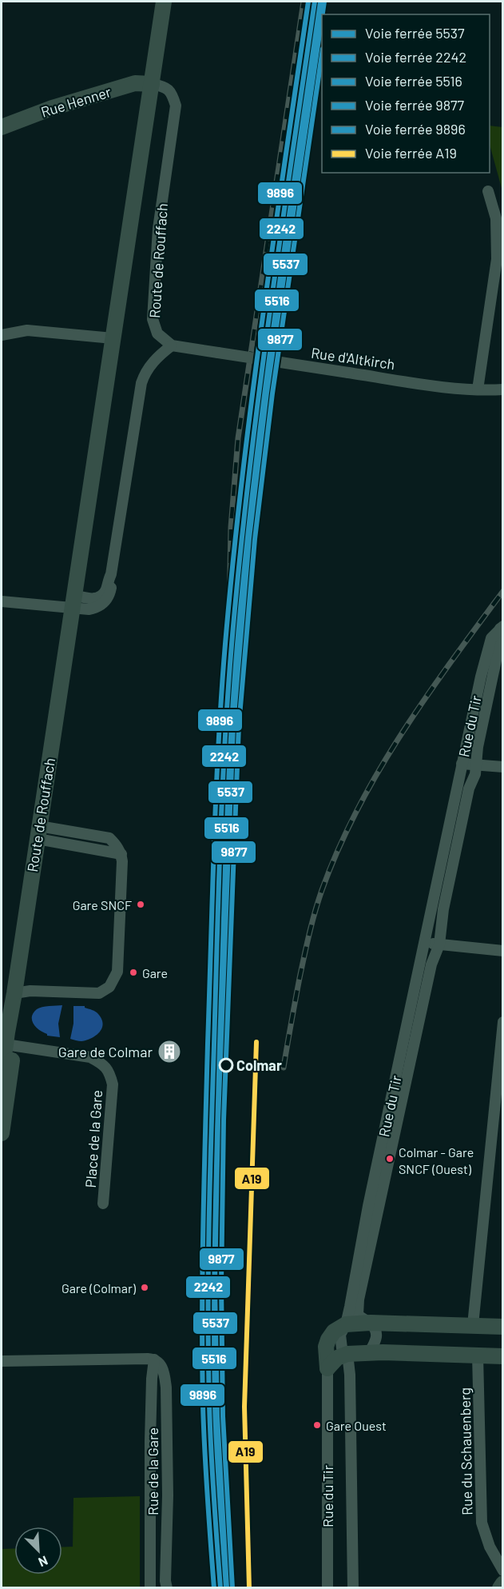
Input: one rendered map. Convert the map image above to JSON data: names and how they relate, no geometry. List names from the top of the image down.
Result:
{
  "streets": {
    "main road": ["Rue Henner", "Route de Rouffach", "Rue du Tir"],
    "street": [
      "Rue d'Altkirch",
      "Place de la Gare",
      "Rue du Schauenberg",
      "Rue de la Gare"
    ]
  },
  "crossings": [
    ["Rue Henner", "Route de Rouffach"],
    ["Route de Rouffach", "Rue d'Altkirch"],
    ["Route de Rouffach", "Place de la Gare"]
  ],
  "places": {
    "other": [
      "Gare SNCF",
      "Gare",
      "Colmar",
      "Colmar - Gare SNCF (Ouest)",
      "Gare (Colmar)",
      "Gare Ouest"
    ],
    "building": ["Gare de Colmar"]
  },
  "lines": [
    "rail line 5537",
    "rail line 2242",
    "rail line 9896",
    "rail line 5516",
    "rail line 9877",
    "rail line A19"
  ],
  "legend": [
    "Voie ferrée 5537",
    "Voie ferrée 2242",
    "Voie ferrée 5516",
    "Voie ferrée 9877",
    "Voie ferrée 9896",
    "Voie ferrée A19"
  ],
  "north": "bottom right"
}
